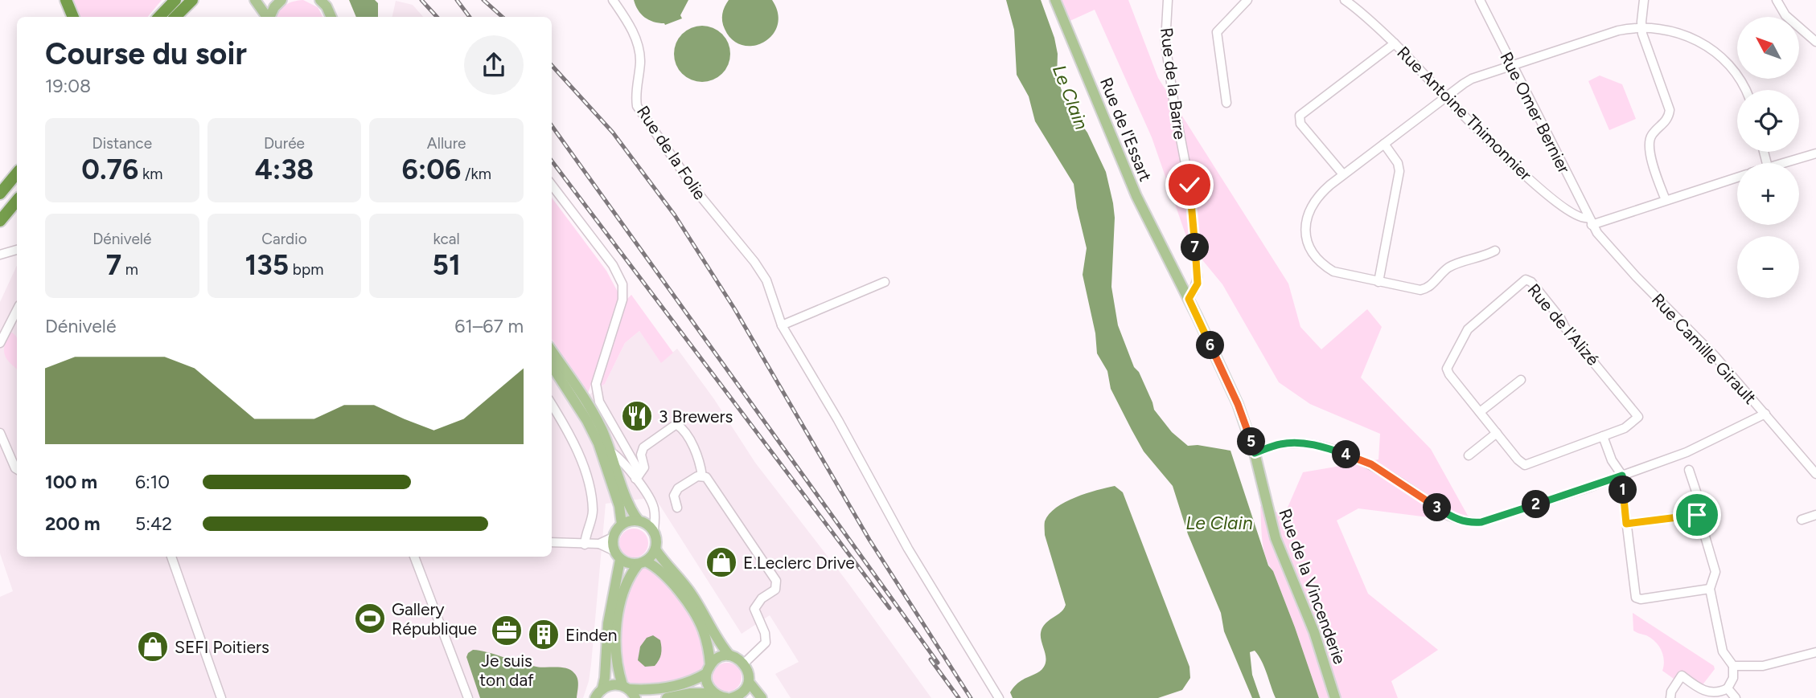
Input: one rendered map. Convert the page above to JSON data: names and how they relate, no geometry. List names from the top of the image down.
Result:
{
  "streets": {
    "main road": ["Rue de l'Essart", "Rue de la Vincenderie"],
    "street": [
      "Rue de la Barre",
      "Rue Omer Bernier",
      "Rue Antoine Thimonnier",
      "Rue de la Folie",
      "Rue de l'Alizé",
      "Rue Camille Girault"
    ]
  },
  "crossings": [
    ["Rue de la Barre", "Rue de l'Essart"],
    ["Rue Omer Bernier", "Rue Antoine Thimonnier"],
    ["Rue Omer Bernier", "Rue Camille Girault"],
    ["Rue Antoine Thimonnier", "Rue Camille Girault"],
    ["Rue de l'Essart", "Rue de la Vincenderie"]
  ],
  "water": ["Le Clain"],
  "places": {
    "restaurant": ["3 Brewers"],
    "shop": ["E.Leclerc Drive", "SEFI Poitiers"],
    "sports": ["Gallery République"],
    "office": ["Je suis ton daf"],
    "building": ["Einden"]
  },
  "north": "top left",
  "page": {
    "map_buttons": ["+", "−"],
    "heading": ["Course du soir", "19:08"],
    "stats": [
      ["Distance", "0.76 km"],
      ["Durée", "4:38"],
      ["Allure", "6:06 /km"],
      ["Dénivelé", "7 m"],
      ["Cardio", "135 bpm"],
      ["kcal", "51"]
    ],
    "pins": [
      "7",
      "6",
      "5",
      "4",
      "1",
      "2",
      "3"
    ],
    "chart": ["Dénivelé", "61–67 m"],
    "list": [
      {
        "name": "100 m",
        "note": "6:10"
      },
      {
        "name": "200 m",
        "note": "5:42"
      }
    ]
  }
}
